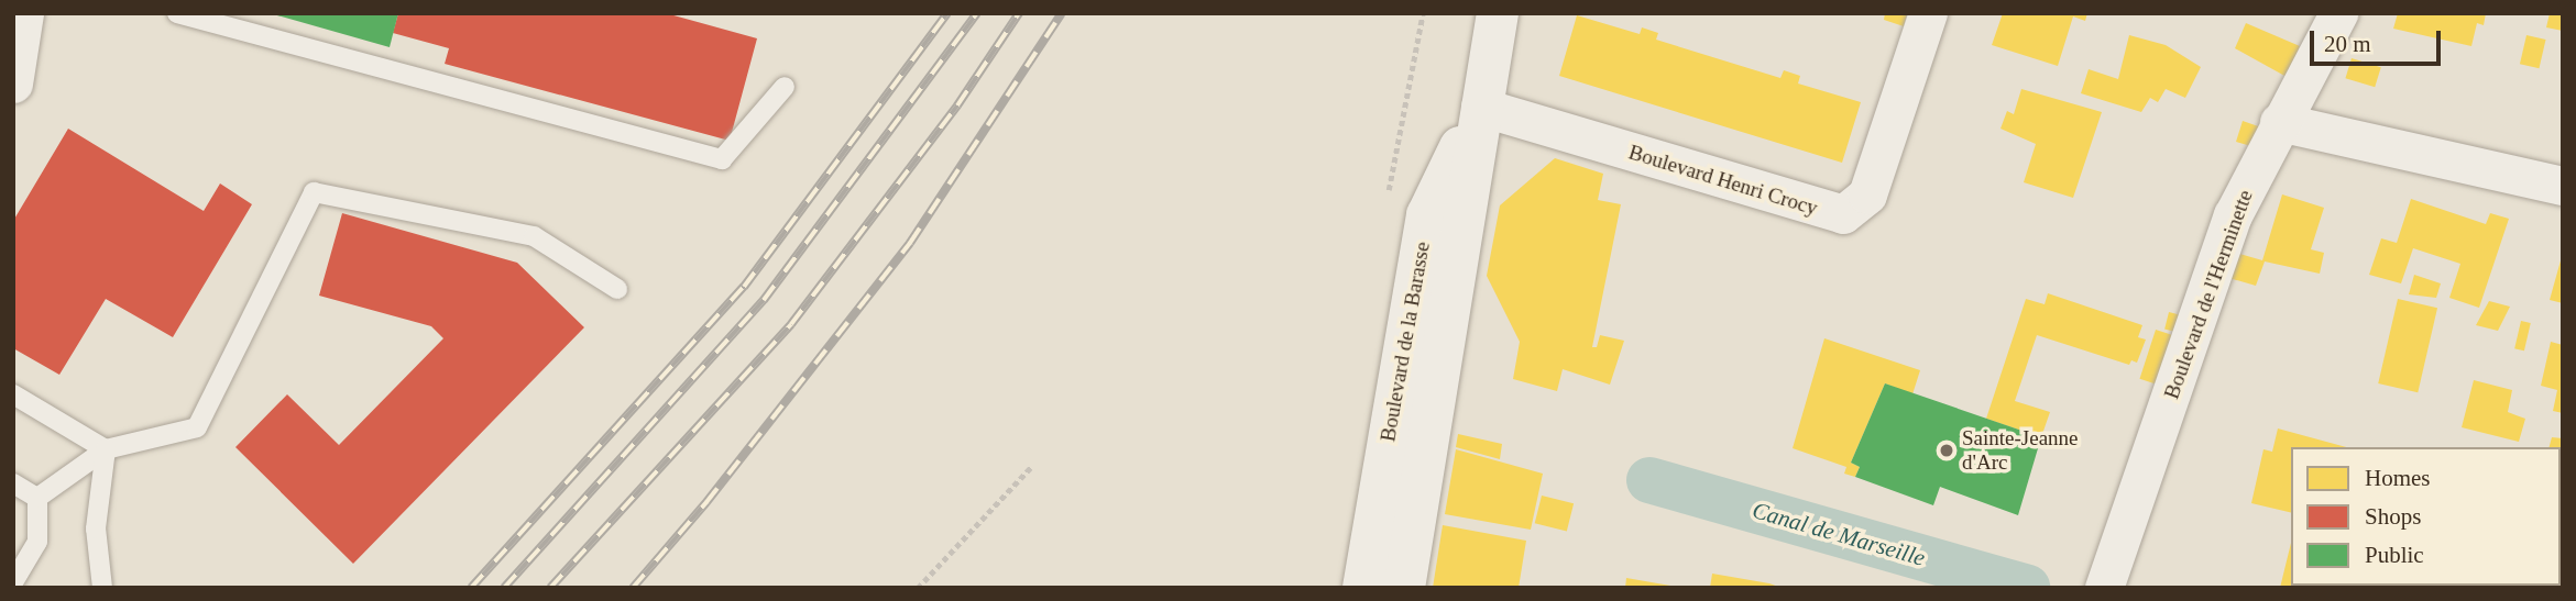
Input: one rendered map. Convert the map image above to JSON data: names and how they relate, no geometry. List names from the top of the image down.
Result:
{
  "streets": {
    "main road": ["Boulevard de la Barasse"],
    "street": ["Boulevard Henri Crocy", "Boulevard de l'Herminette"]
  },
  "crossings": [
    ["Boulevard Henri Crocy", "Boulevard de la Barasse"]
  ],
  "water": ["Canal de Marseille"],
  "places": ["Sainte-Jeanne d'Arc"],
  "legend": ["Homes", "Shops", "Public"],
  "scale_bar": "20 m"
}
